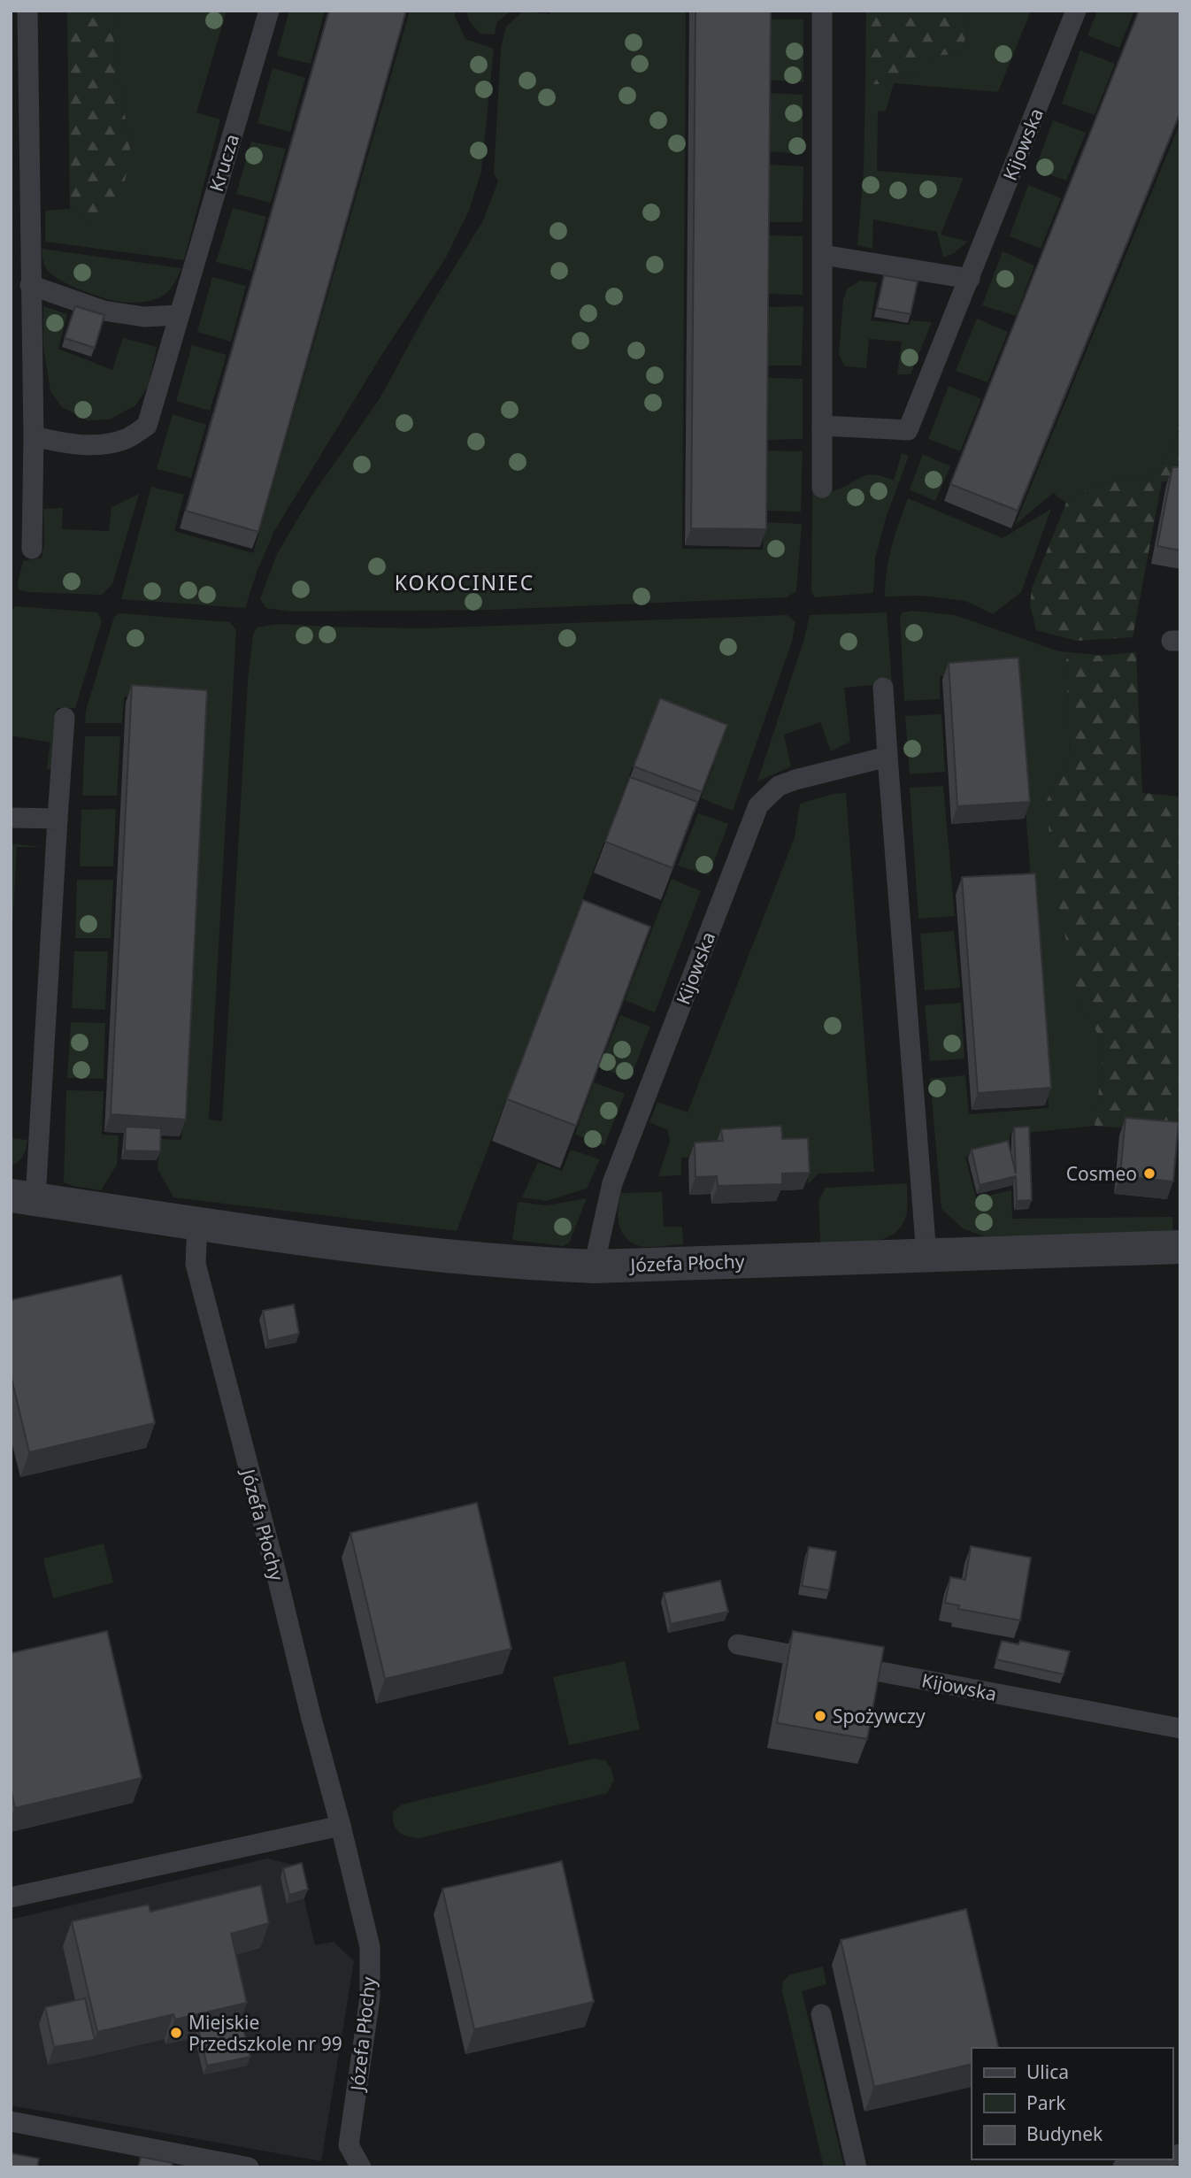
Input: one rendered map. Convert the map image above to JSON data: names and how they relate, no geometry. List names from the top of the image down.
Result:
{
  "streets": {
    "street": ["Józefa Płochy"],
    "lane": ["Kijowska", "Krucza"]
  },
  "crossings": [
    ["Kijowska", "Józefa Płochy"]
  ],
  "districts": ["KOKOCINIEC"],
  "places": ["Cosmeo", "Spożywczy", "Miejskie Przedszkole nr 99"],
  "legend": ["Ulica", "Park", "Budynek"]
}
